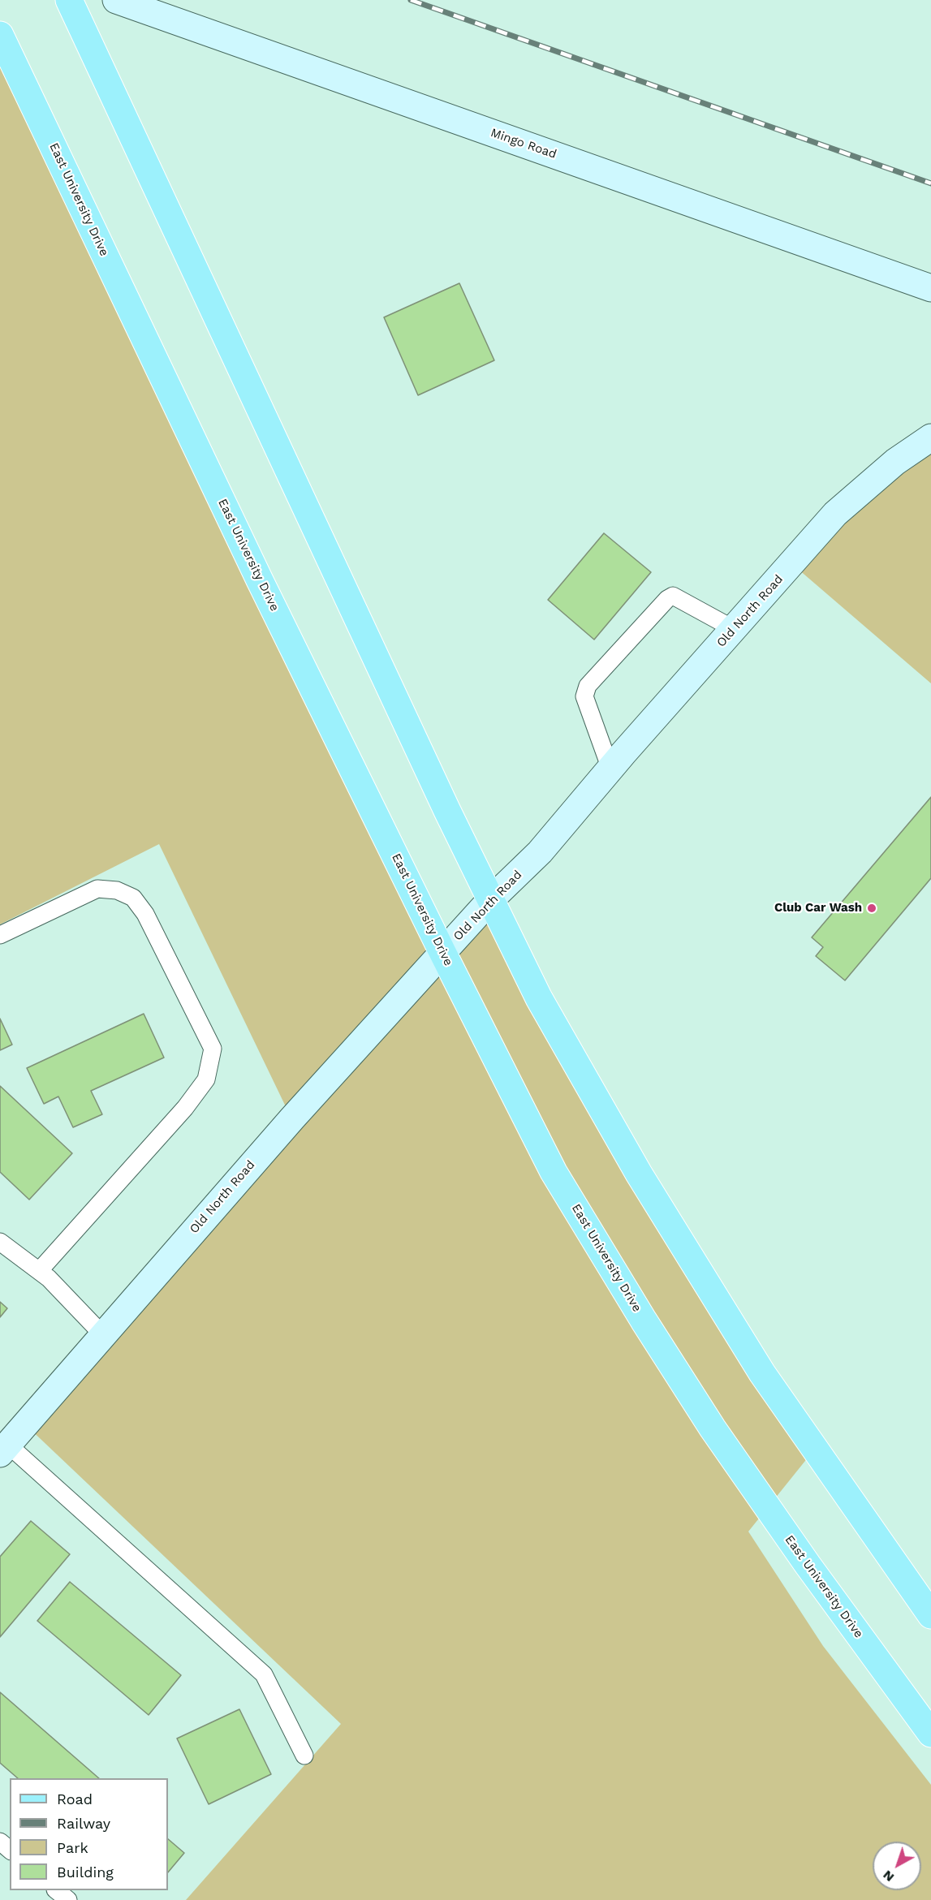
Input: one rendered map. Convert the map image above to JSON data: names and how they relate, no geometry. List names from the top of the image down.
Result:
{
  "streets": {
    "main road": ["East University Drive"],
    "street": ["Mingo Road", "Old North Road"]
  },
  "crossings": [
    ["East University Drive", "Old North Road"]
  ],
  "places": ["Club Car Wash"],
  "legend": [
    "Road",
    "Railway",
    "Park",
    "Building"
  ],
  "north": "bottom left"
}
